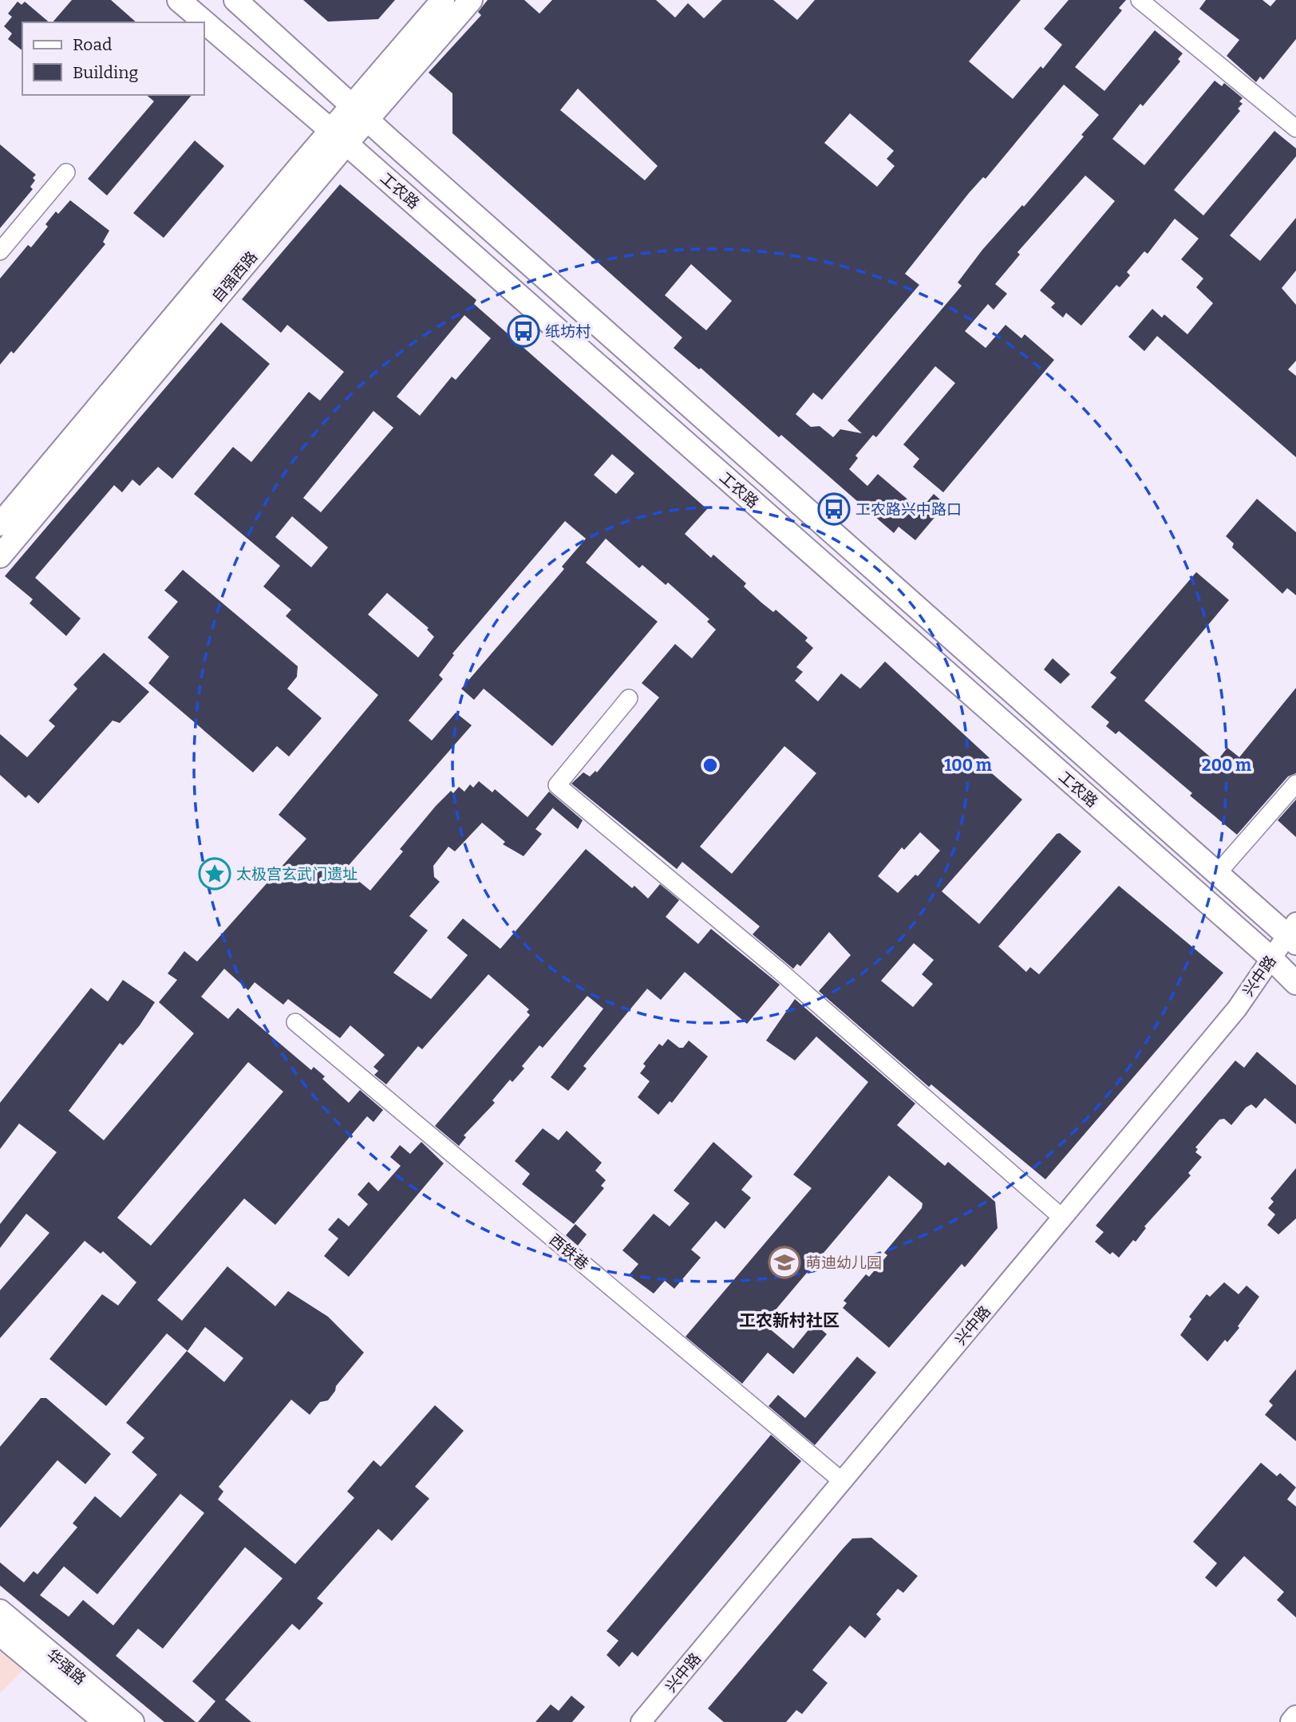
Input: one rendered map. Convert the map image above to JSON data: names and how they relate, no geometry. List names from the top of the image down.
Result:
{
  "streets": {
    "main road": ["工农路", "自强西路", "华强路"],
    "street": ["兴中路", "西铁巷"]
  },
  "crossings": [
    ["工农路", "自强西路"],
    ["工农路", "兴中路"],
    ["兴中路", "西铁巷"]
  ],
  "districts": ["工农新村社区"],
  "places": {
    "bus stop": ["纸坊村", "工农路兴中路口"],
    "place": ["太极宫玄武门遗址"],
    "school or university": ["萌迪幼儿园"]
  },
  "legend": ["Road", "Building"],
  "rings": ["100 m", "200 m"]
}
